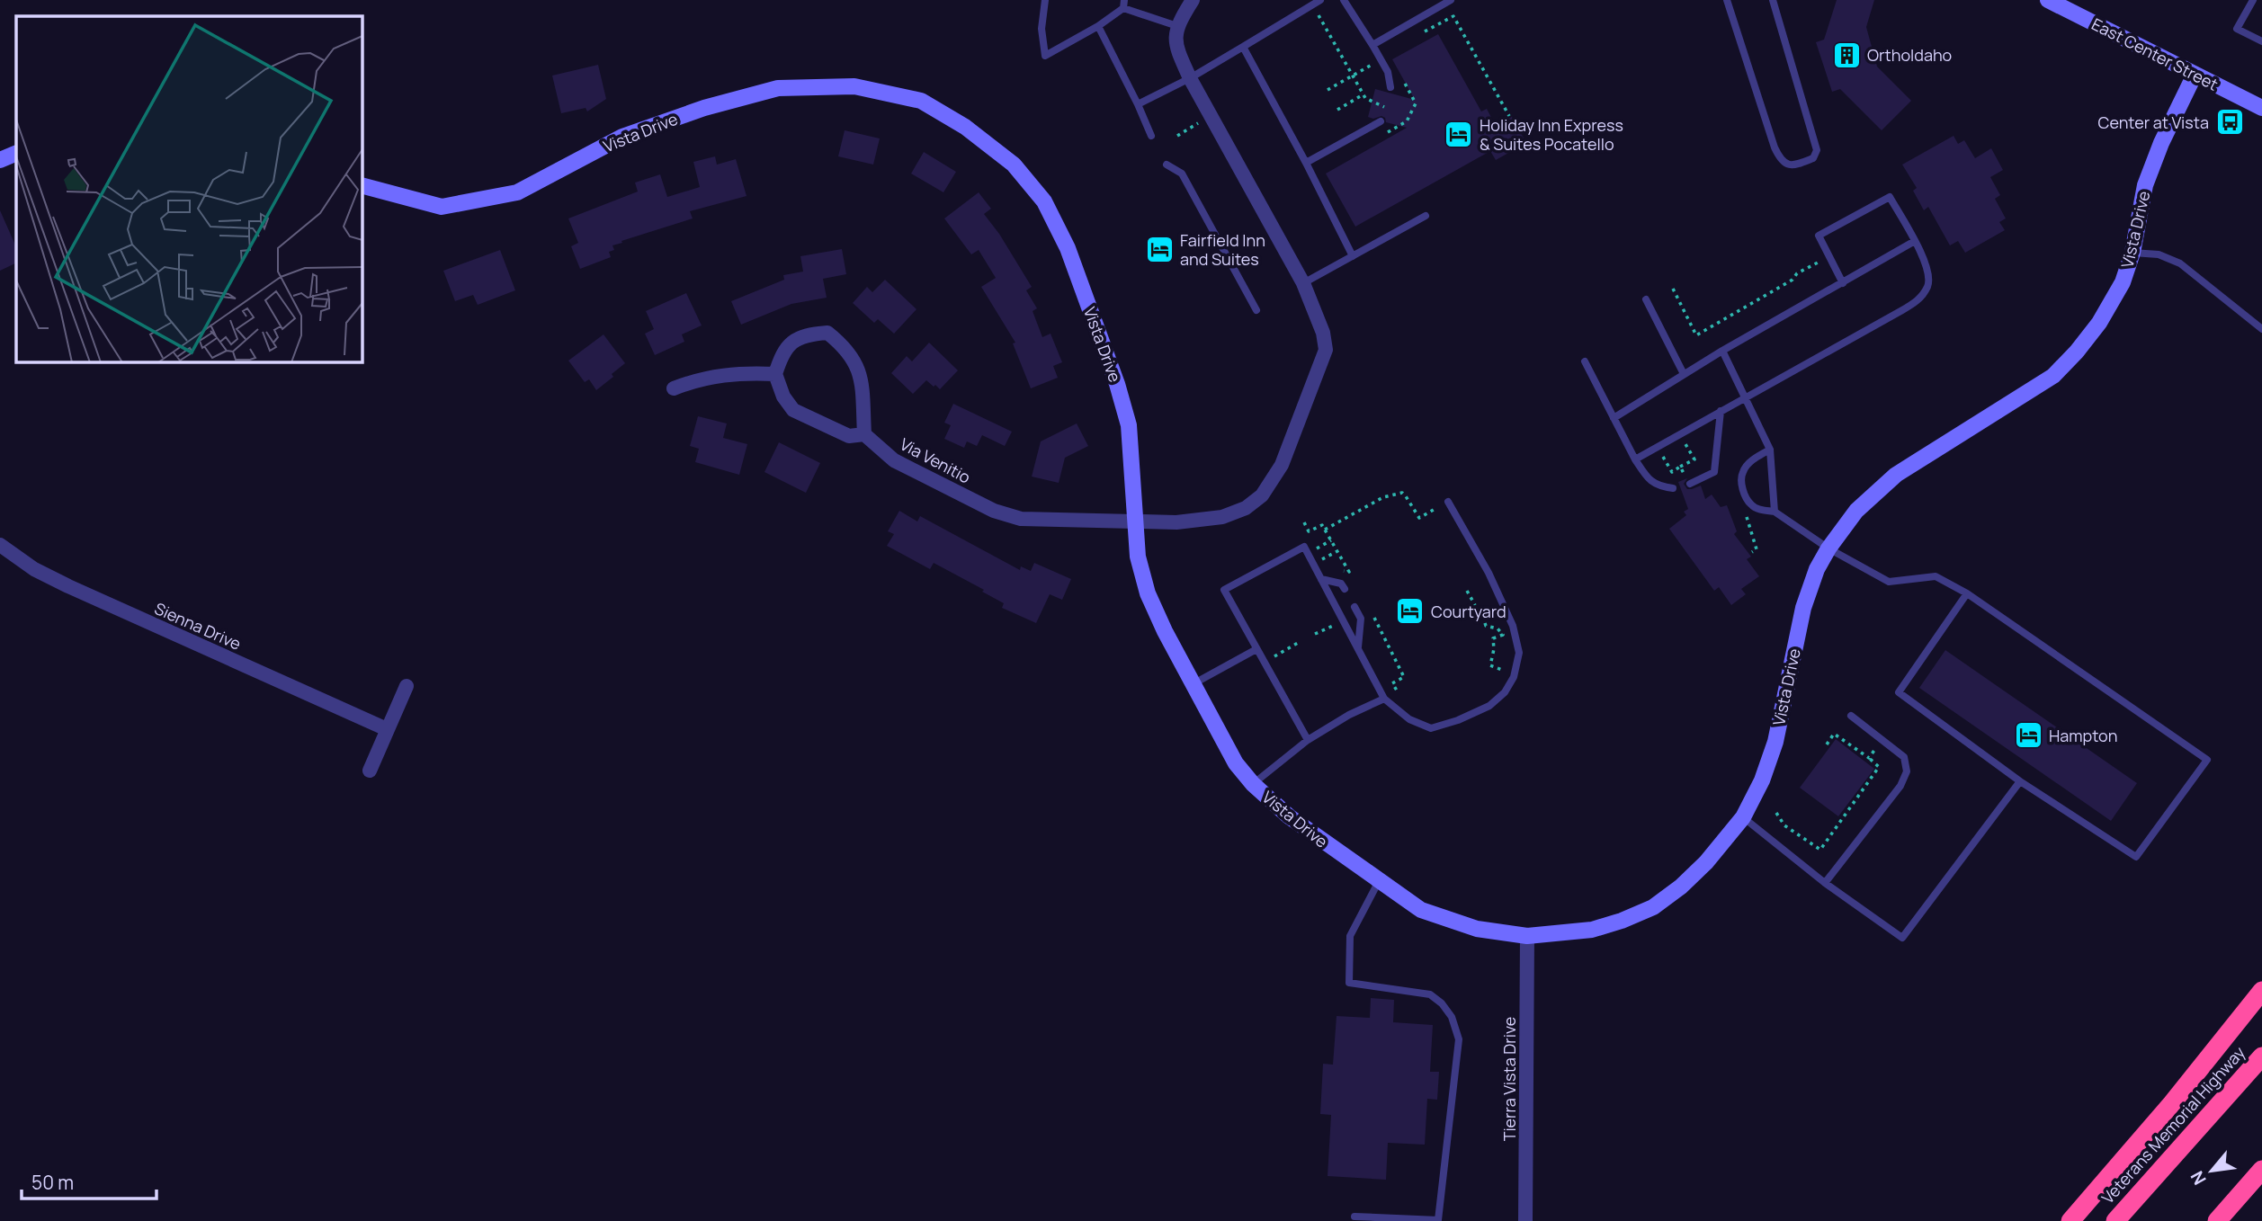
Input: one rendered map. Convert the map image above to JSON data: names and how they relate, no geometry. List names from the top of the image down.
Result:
{
  "streets": {
    "highway": ["Veterans Memorial Highway"],
    "street": [
      "East Center Street",
      "Vista Drive",
      "Via Venitio",
      "Sienna Drive",
      "Tierra Vista Drive"
    ]
  },
  "crossings": [
    ["East Center Street", "Vista Drive"],
    ["Vista Drive", "Via Venitio"],
    ["Vista Drive", "Tierra Vista Drive"]
  ],
  "places": {
    "building": ["OrthoIdaho"],
    "bus stop": ["Center at Vista"],
    "hotel": [
      "Holiday Inn Express & Suites Pocatello",
      "Fairfield Inn and Suites",
      "Courtyard",
      "Hampton"
    ]
  },
  "scale_bar": "50 m",
  "north": "bottom left"
}
